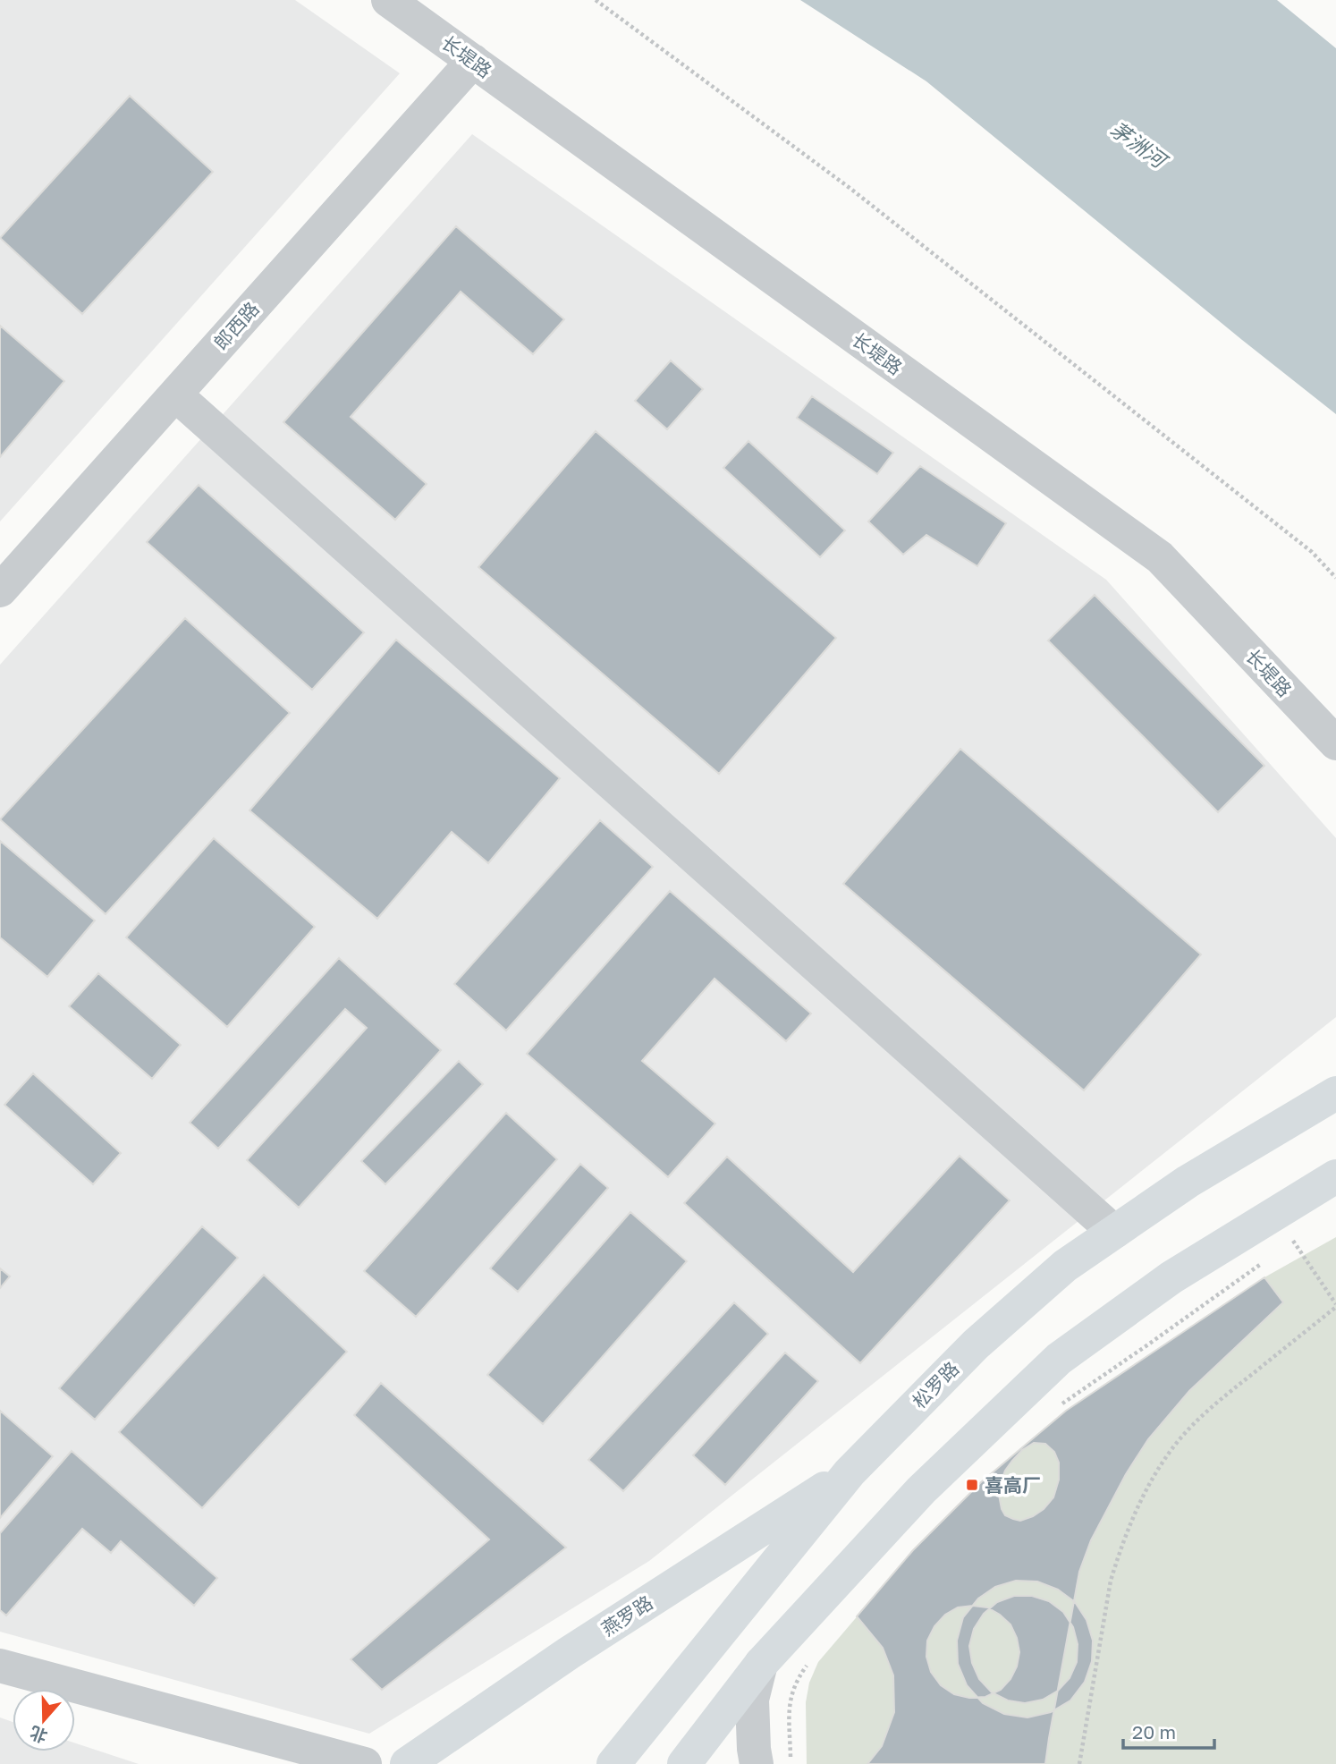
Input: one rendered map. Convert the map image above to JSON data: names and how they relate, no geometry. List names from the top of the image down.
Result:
{
  "streets": {
    "main road": ["松罗路", "燕罗路"],
    "street": ["长堤路", "郎西路"]
  },
  "crossings": [
    ["长堤路", "郎西路"],
    ["松罗路", "燕罗路"]
  ],
  "water": ["茅洲河"],
  "places": {
    "transit": ["喜高厂"]
  },
  "scale_bar": "20 m",
  "north": "bottom"
}
